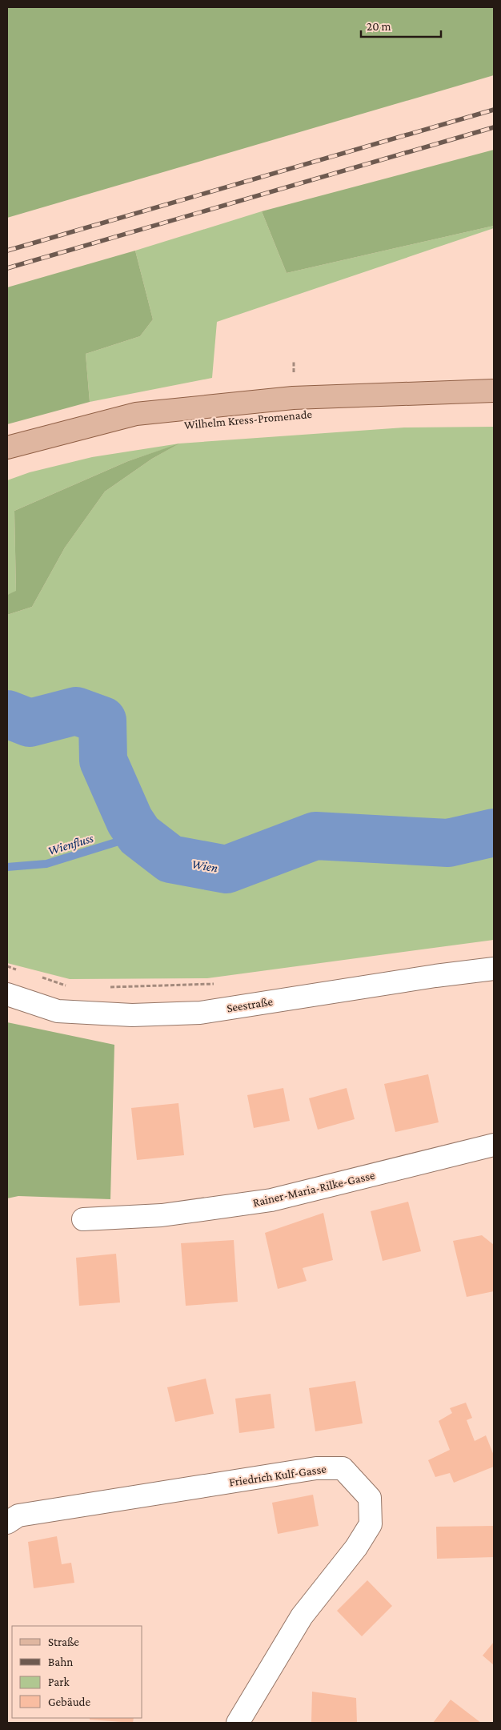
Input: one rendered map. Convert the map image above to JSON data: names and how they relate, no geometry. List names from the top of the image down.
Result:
{
  "streets": {
    "street": ["Seestraße", "Rainer-Maria-Rilke-Gasse", "Friedrich Kulf-Gasse"]
  },
  "water": ["Wienfluss", "Wien"],
  "legend": [
    "Straße",
    "Bahn",
    "Park",
    "Gebäude"
  ],
  "scale_bar": "20 m"
}
